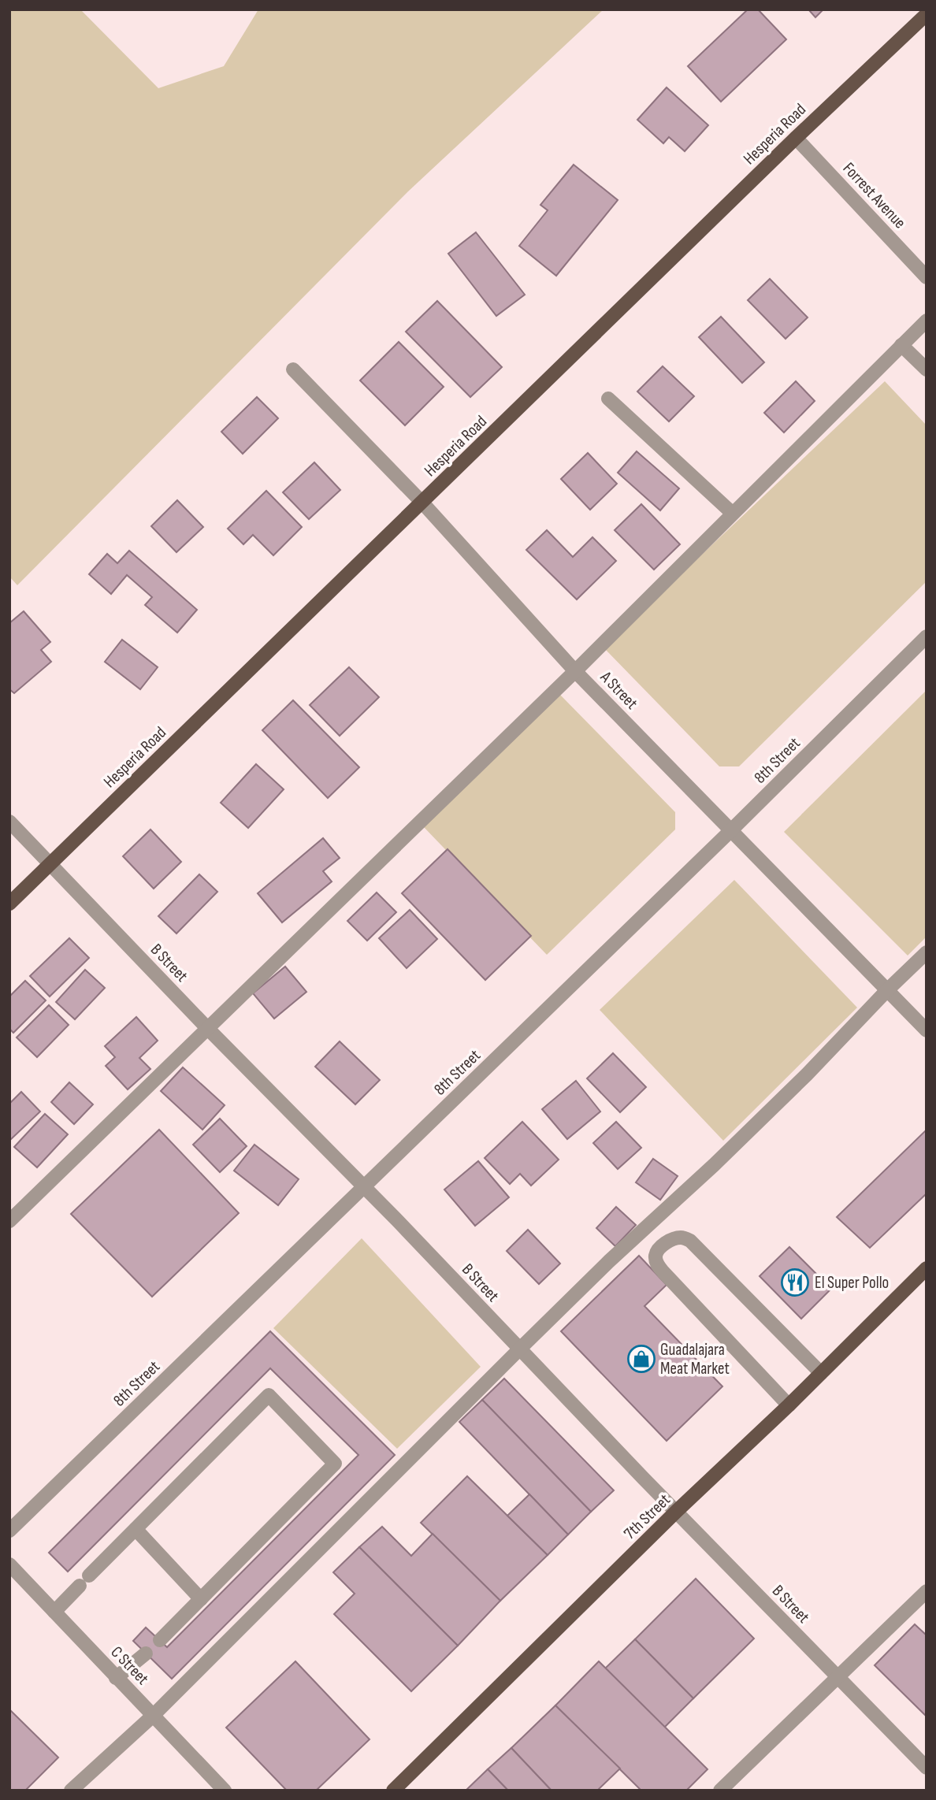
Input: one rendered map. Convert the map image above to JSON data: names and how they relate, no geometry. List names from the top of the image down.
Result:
{
  "streets": {
    "main road": ["Hesperia Road", "7th Street"],
    "street": [
      "Forrest Avenue",
      "A Street",
      "8th Street",
      "B Street",
      "C Street"
    ]
  },
  "crossings": [
    ["Hesperia Road", "Forrest Avenue"],
    ["Hesperia Road", "A Street"],
    ["Hesperia Road", "B Street"],
    ["A Street", "8th Street"],
    ["8th Street", "B Street"],
    ["B Street", "7th Street"]
  ],
  "places": {
    "restaurant": ["El Super Pollo"],
    "shop": ["Guadalajara Meat Market"]
  }
}
